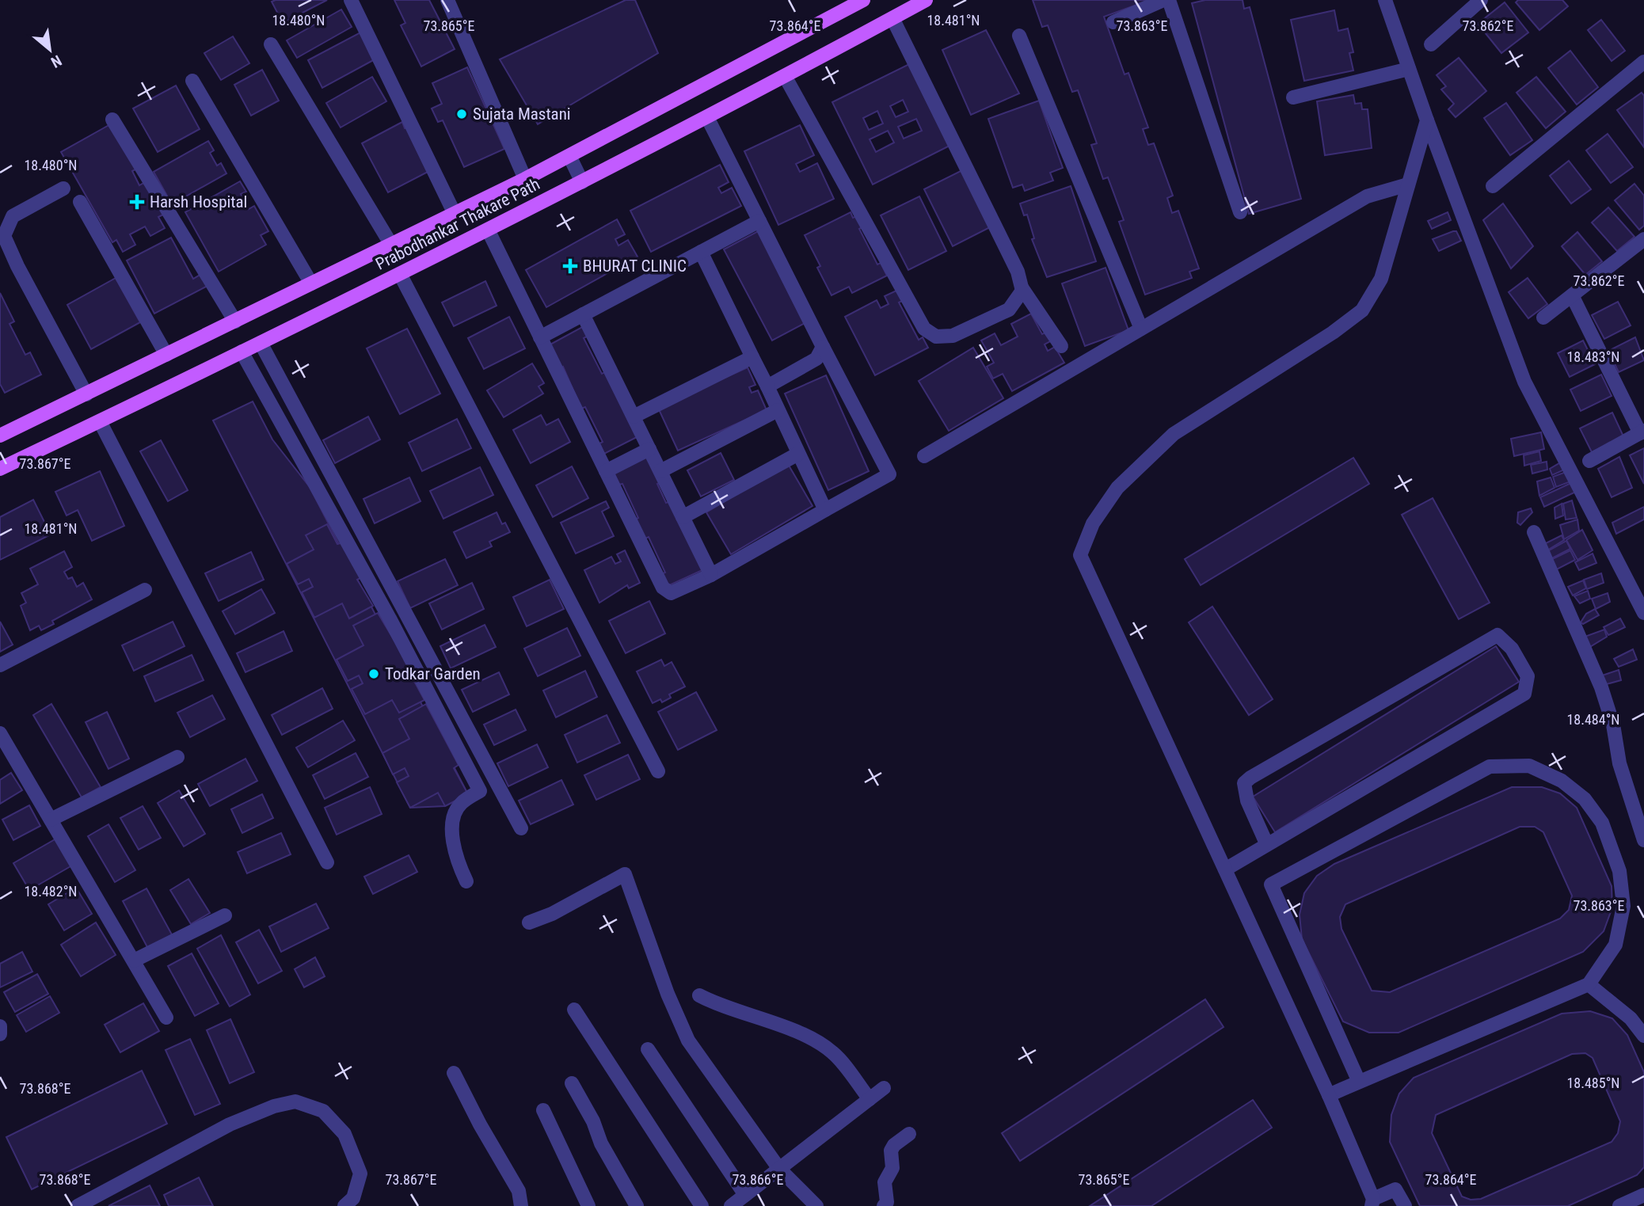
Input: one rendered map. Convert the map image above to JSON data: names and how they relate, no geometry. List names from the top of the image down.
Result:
{
  "streets": {
    "main road": ["Prabodhankar Thakare Path"]
  },
  "places": {
    "other": ["Sujata Mastani", "Todkar Garden"],
    "health": ["Harsh Hospital", "BHURAT CLINIC"]
  },
  "north": "bottom right",
  "coordinates": [
    "18.480°N",
    "18.481°N",
    "73.865°E",
    "73.864°E",
    "73.863°E",
    "73.862°E",
    "18.483°N",
    "73.867°E",
    "18.484°N",
    "18.482°N",
    "18.485°N",
    "73.868°E",
    "73.866°E"
  ]
}
